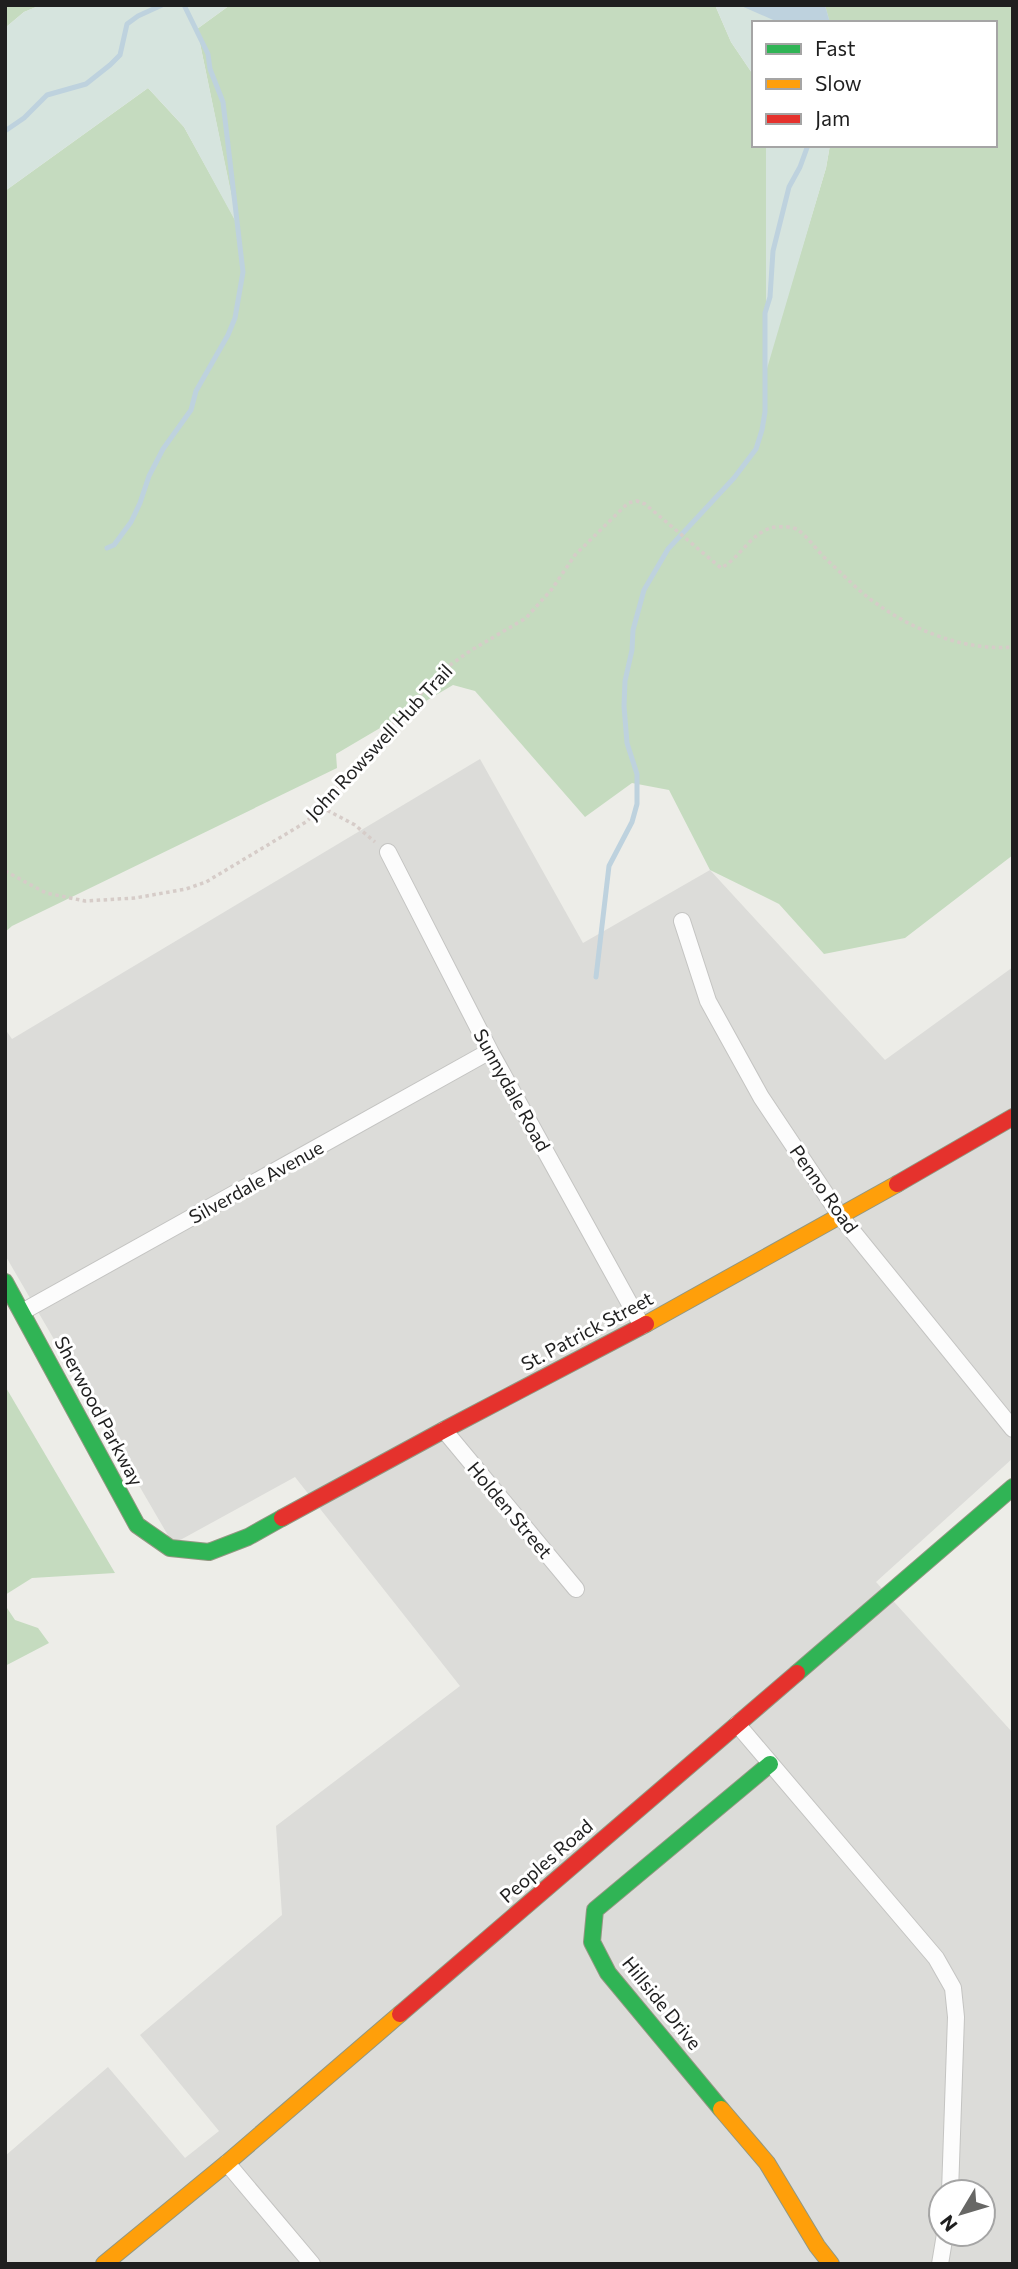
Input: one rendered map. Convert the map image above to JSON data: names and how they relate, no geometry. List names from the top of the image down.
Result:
{
  "streets": {
    "street": [
      "Sunnydale Road",
      "Silverdale Avenue",
      "Penno Road",
      "St. Patrick Street",
      "Sherwood Parkway",
      "Holden Street",
      "Peoples Road",
      "Hillside Drive"
    ],
    "path": ["John Rowswell Hub Trail"]
  },
  "crossings": [
    ["Sunnydale Road", "Silverdale Avenue"],
    ["Sunnydale Road", "St. Patrick Street"],
    ["Silverdale Avenue", "Sherwood Parkway"],
    ["Penno Road", "St. Patrick Street"],
    ["St. Patrick Street", "Sherwood Parkway"],
    ["St. Patrick Street", "Holden Street"]
  ],
  "legend": ["Fast", "Slow", "Jam"],
  "north": "bottom left"
}
